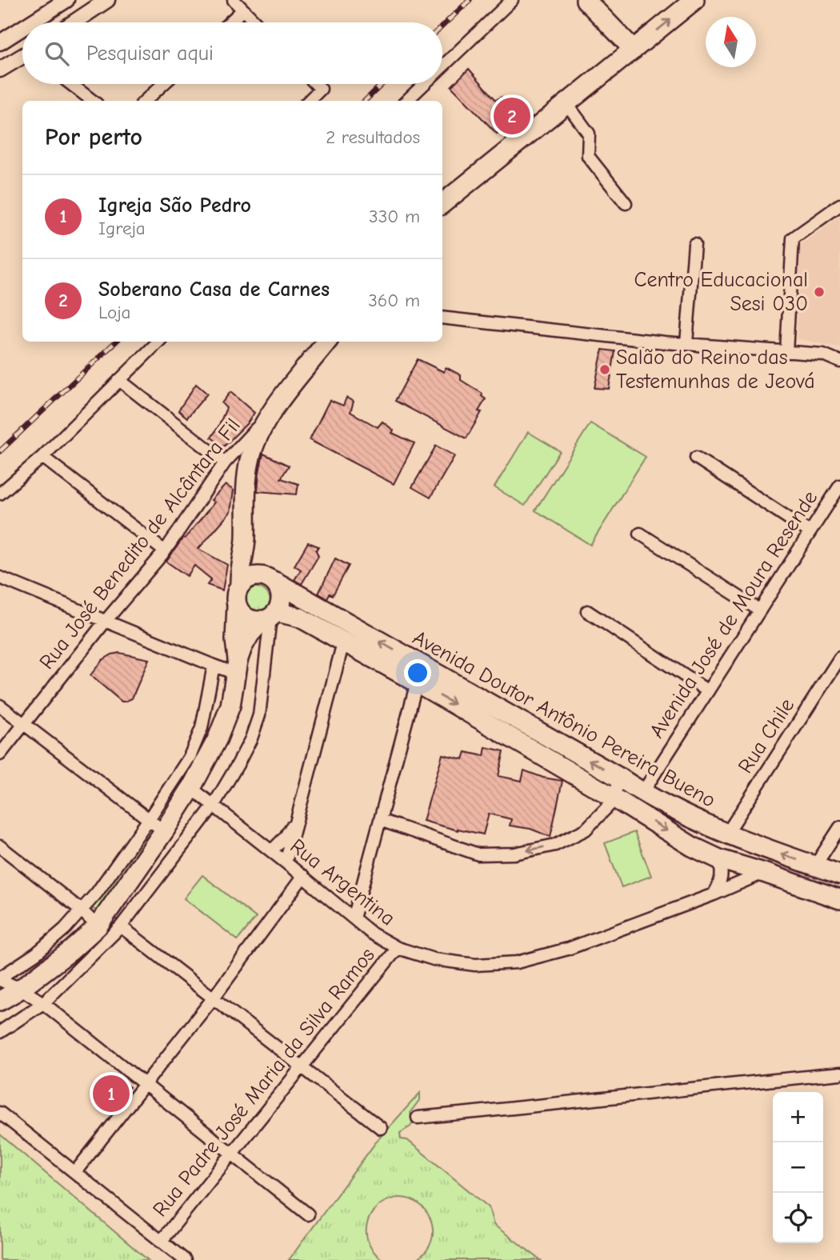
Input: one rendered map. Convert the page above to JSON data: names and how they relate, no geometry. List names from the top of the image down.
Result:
{
  "streets": {
    "main road": ["Avenida Doutor Antônio Pereira Bueno"],
    "street": [
      "Rua José Benedito de Alcântara Fil",
      "Avenida José de Moura Resende",
      "Rua Chile",
      "Rua Argentina",
      "Rua Padre José Maria da Silva Ramos"
    ]
  },
  "crossings": [
    ["Avenida José de Moura Resende", "Avenida Doutor Antônio Pereira Bueno"],
    ["Avenida Doutor Antônio Pereira Bueno", "Rua Chile"],
    ["Avenida Doutor Antônio Pereira Bueno", "Rua Argentina"],
    ["Rua Argentina", "Rua Padre José Maria da Silva Ramos"]
  ],
  "places": ["Centro Educacional Sesi 030", "Salão do Reino das Testemunhas de Jeová"],
  "north": "top",
  "page": {
    "search": "Pesquisar aqui",
    "pins": ["2", "1"],
    "heading": ["Por perto", "2 resultados"],
    "list": [
      {
        "mark": "1",
        "name": "Igreja São Pedro",
        "note": "Igreja",
        "value": "330 m"
      },
      {
        "mark": "2",
        "name": "Soberano Casa de Carnes",
        "note": "Loja",
        "value": "360 m"
      }
    ],
    "map_buttons": ["+", "−"]
  }
}
